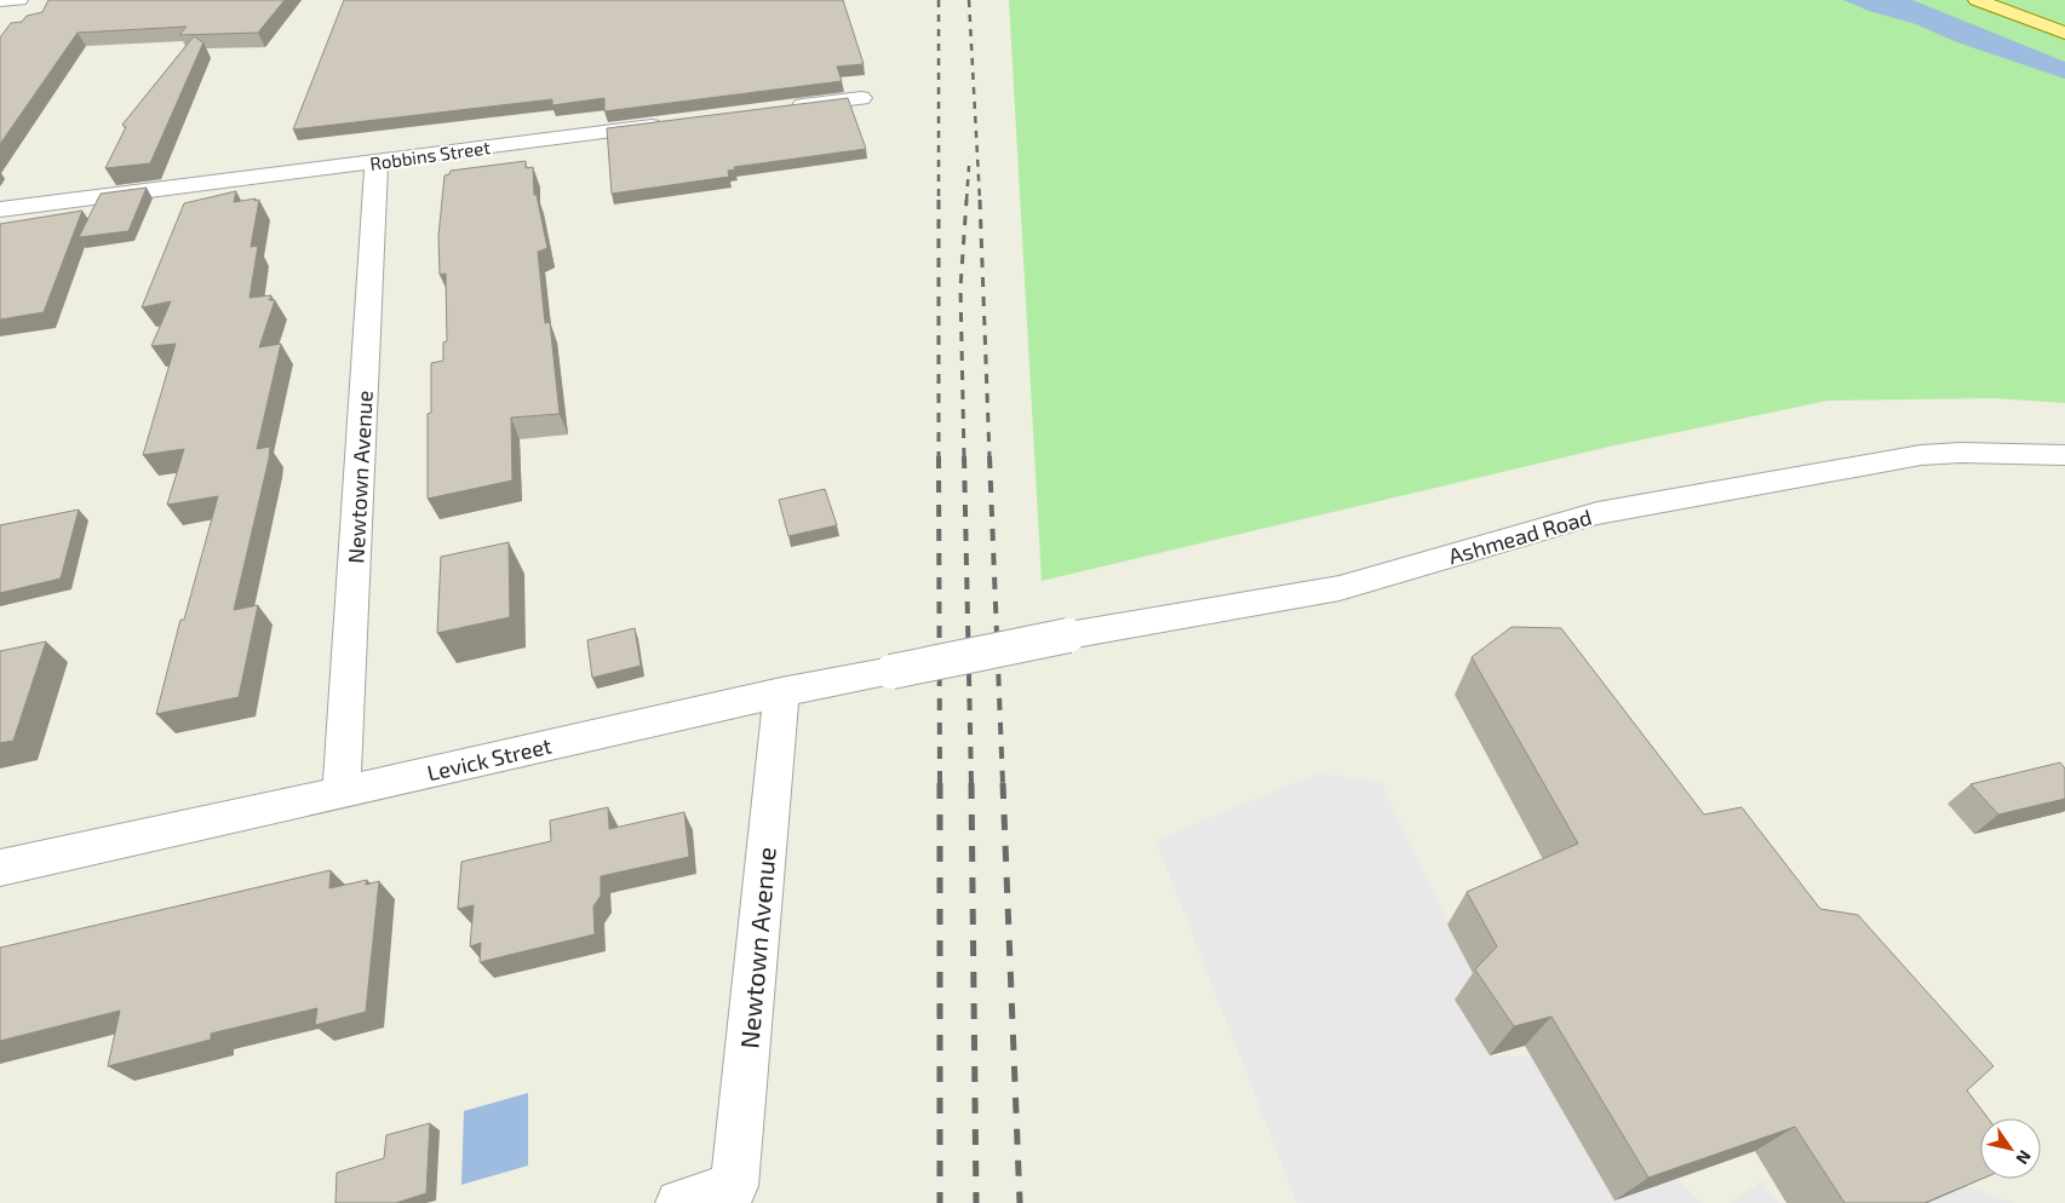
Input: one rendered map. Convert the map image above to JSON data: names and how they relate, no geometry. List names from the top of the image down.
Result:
{
  "streets": {
    "street": [
      "Robbins Street",
      "Newtown Avenue",
      "Ashmead Road",
      "Levick Street"
    ]
  },
  "crossings": [
    ["Robbins Street", "Newtown Avenue"],
    ["Newtown Avenue", "Levick Street"],
    ["Ashmead Road", "Levick Street"]
  ],
  "north": "bottom right"
}
